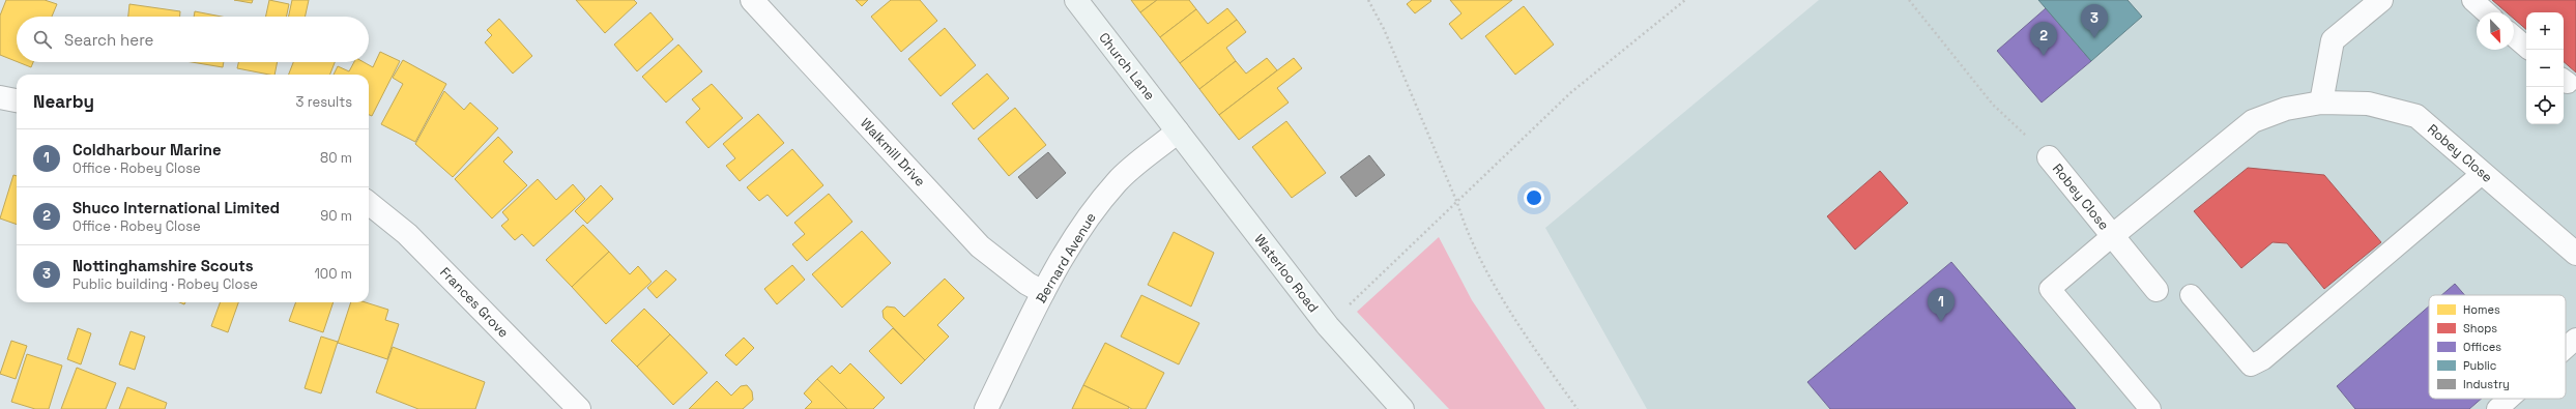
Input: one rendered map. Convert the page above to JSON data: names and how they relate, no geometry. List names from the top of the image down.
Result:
{
  "streets": {
    "street": [
      "Church Lane",
      "Walkmill Drive",
      "Robey Close",
      "Bernard Avenue",
      "Waterloo Road",
      "Frances Grove"
    ]
  },
  "crossings": [
    ["Church Lane", "Bernard Avenue"],
    ["Church Lane", "Waterloo Road"],
    ["Walkmill Drive", "Bernard Avenue"],
    ["Bernard Avenue", "Waterloo Road"]
  ],
  "legend": [
    "Homes",
    "Shops",
    "Offices",
    "Public",
    "Industry"
  ],
  "north": "bottom right",
  "page": {
    "pins": ["3", "2", "1"],
    "map_buttons": ["+", "−"],
    "search": "Search here",
    "heading": ["Nearby", "3 results"],
    "list": [
      {
        "mark": "1",
        "name": "Coldharbour Marine",
        "note": "Office · Robey Close",
        "value": "80 m"
      },
      {
        "mark": "2",
        "name": "Shuco International Limited",
        "note": "Office · Robey Close",
        "value": "90 m"
      },
      {
        "mark": "3",
        "name": "Nottinghamshire Scouts",
        "note": "Public building · Robey Close",
        "value": "100 m"
      }
    ]
  }
}
